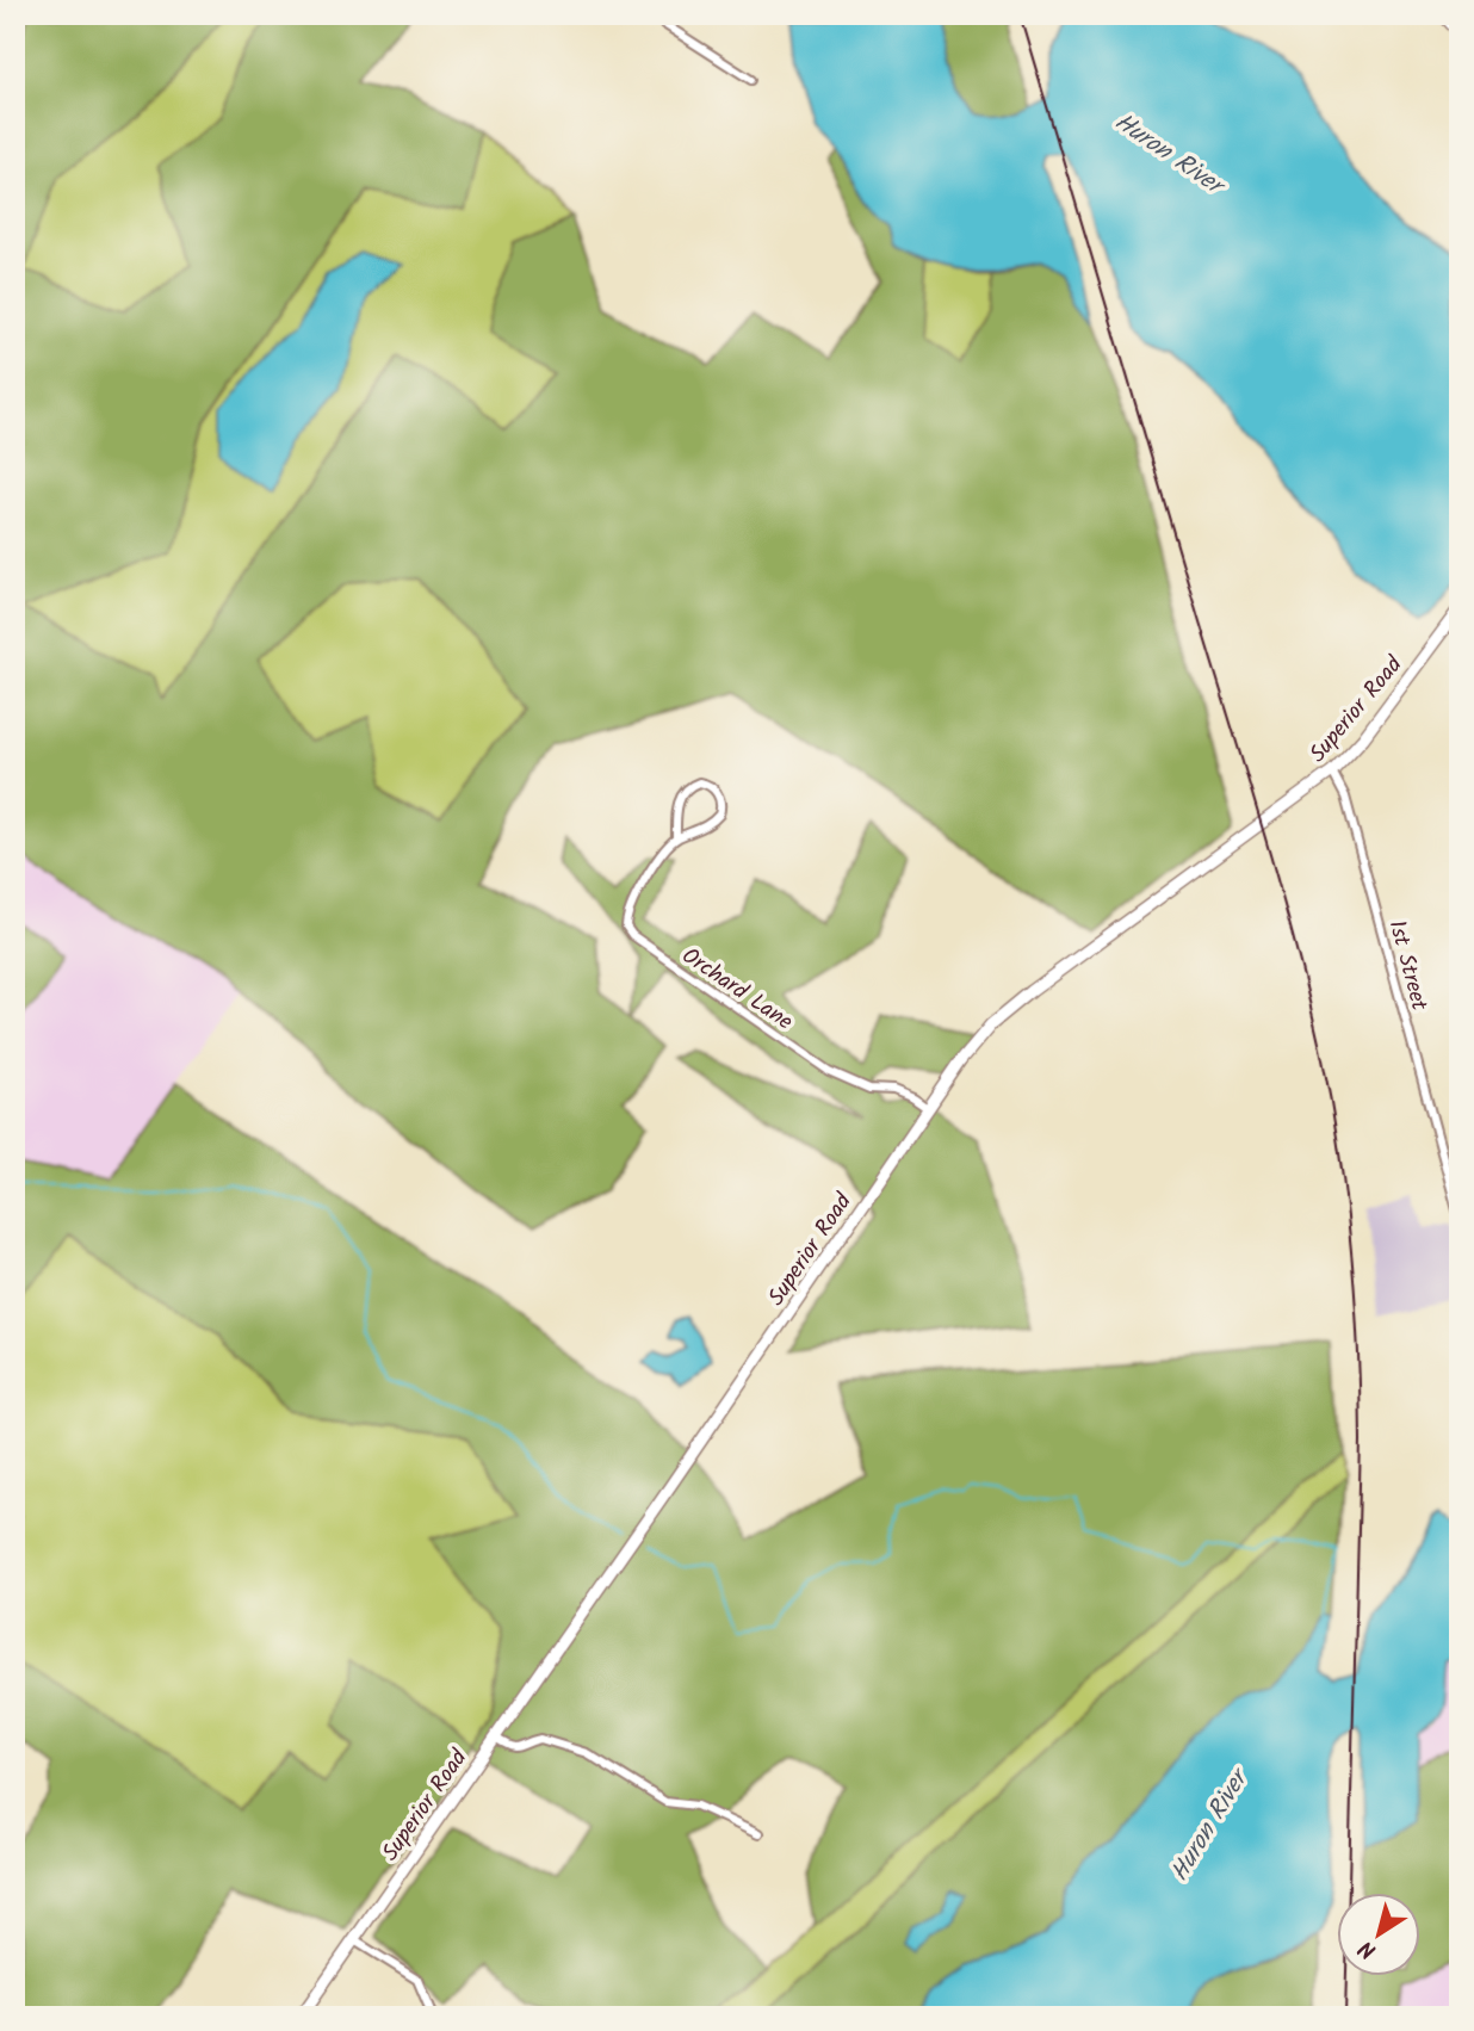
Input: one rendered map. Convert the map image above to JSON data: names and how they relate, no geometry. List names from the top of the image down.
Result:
{
  "streets": {
    "main road": ["Superior Road"],
    "street": ["1st Street", "Orchard Lane"]
  },
  "crossings": [
    ["Superior Road", "1st Street"],
    ["Superior Road", "Orchard Lane"]
  ],
  "water": ["Huron River"],
  "north": "bottom left"
}
